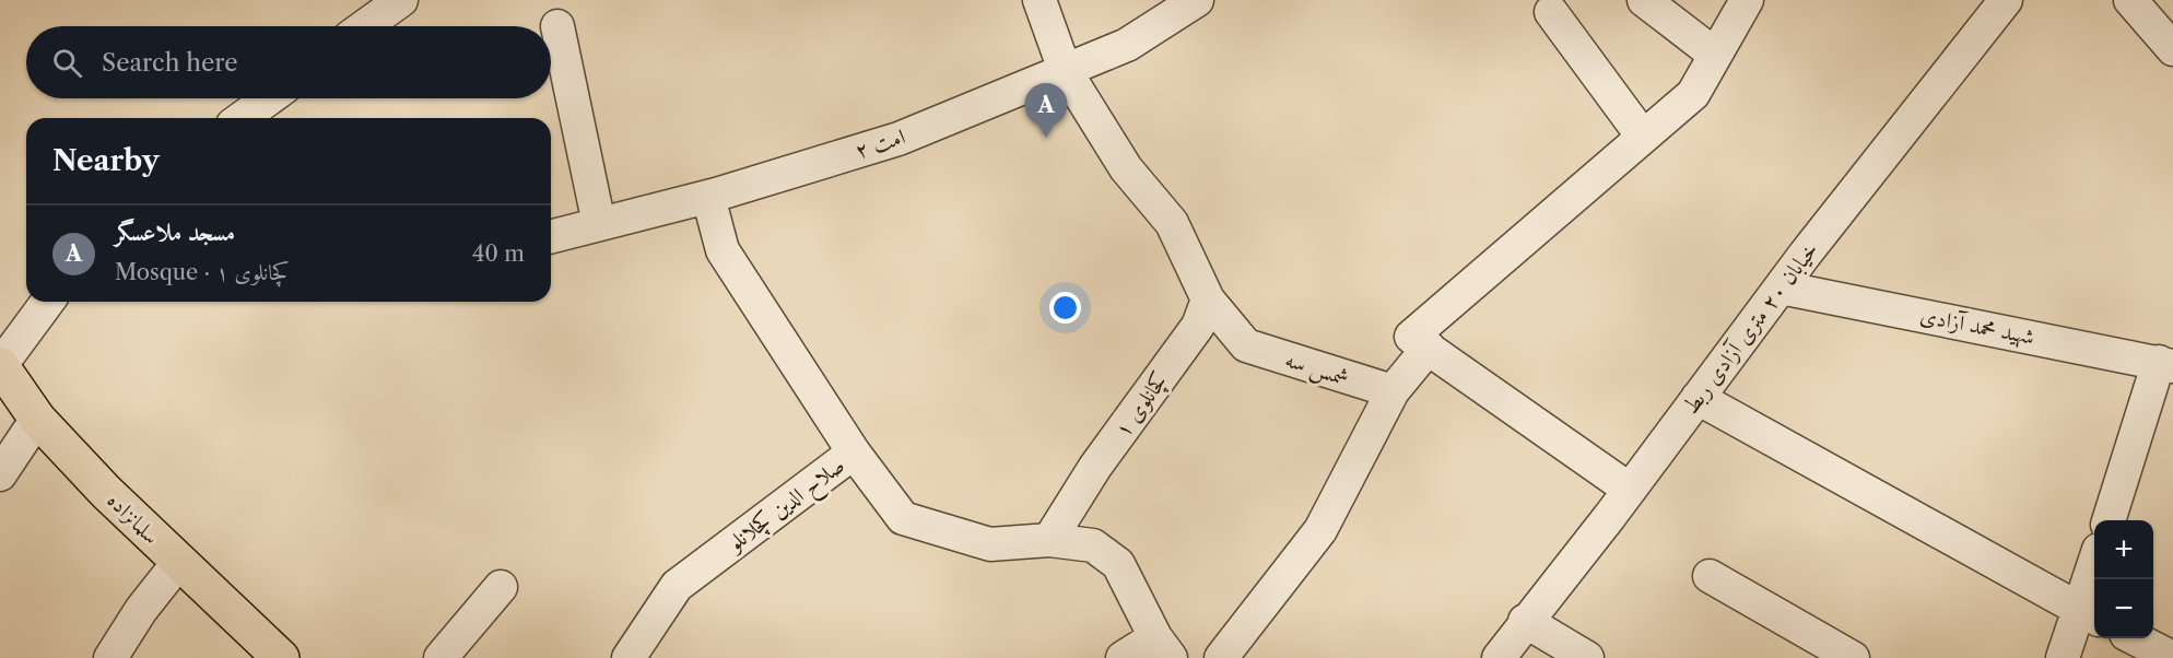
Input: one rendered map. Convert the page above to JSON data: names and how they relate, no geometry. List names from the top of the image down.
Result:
{
  "streets": {
    "main road": ["سلمانزاده"],
    "street": [
      "امت ۲",
      "شهید محمد آزادی",
      "خیابان ۲۰ متری آزادی ربط",
      "شمس سه",
      "کچانلوی ۱",
      "صلاح الدین کچلانلو"
    ]
  },
  "crossings": [
    ["امت ۲", "صلاح الدین کچلانلو"],
    ["شهید محمد آزادی", "خیابان ۲۰ متری آزادی ربط"],
    ["شمس سه", "کچانلوی ۱"]
  ],
  "page": {
    "search": "Search here",
    "pins": "A",
    "heading": "Nearby",
    "list": [
      {
        "mark": "A",
        "name": "مسجد ملاعسگر",
        "note": "Mosque · کچانلوی ۱",
        "value": "40 m"
      }
    ],
    "map_buttons": ["+", "−"]
  }
}
